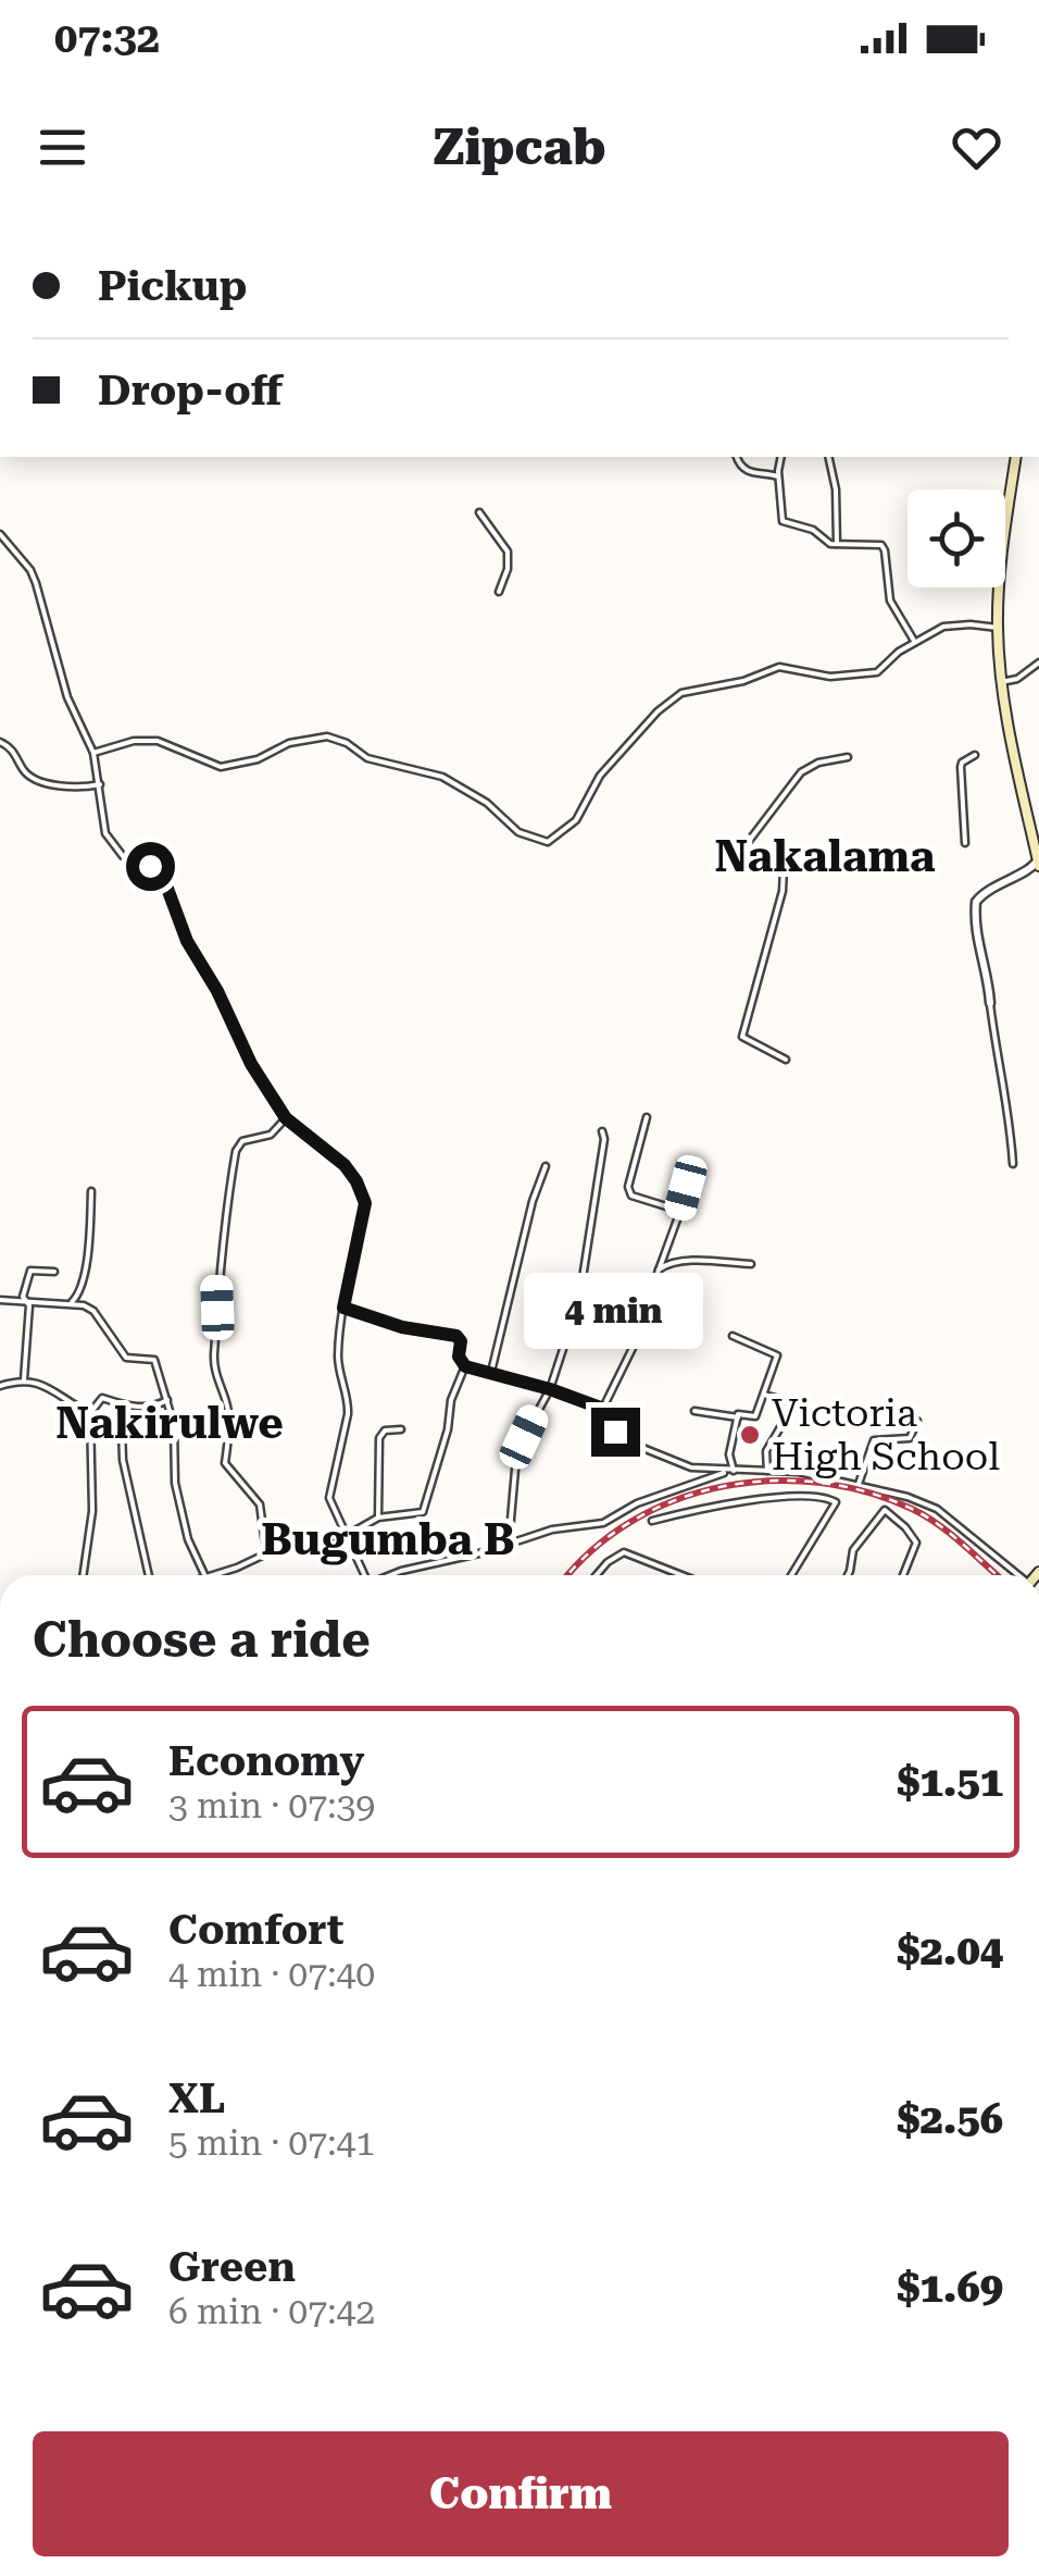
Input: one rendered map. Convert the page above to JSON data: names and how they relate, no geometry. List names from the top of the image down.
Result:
{
  "districts": ["Nakalama", "Nakirulwe", "Bugumba B"],
  "places": ["Victoria High School"],
  "page": {
    "status": "07:32",
    "header": "Zipcab",
    "banner": ["Pickup", "Drop-off"],
    "bubble": "4 min",
    "heading": "Choose a ride",
    "list": [
      {
        "name": "Economy",
        "note": "3 min · 07:39",
        "value": "$1.51"
      },
      {
        "name": "Comfort",
        "note": "4 min · 07:40",
        "value": "$2.04"
      },
      {
        "name": "XL",
        "note": "5 min · 07:41",
        "value": "$2.56"
      },
      {
        "name": "Green",
        "note": "6 min · 07:42",
        "value": "$1.69"
      }
    ],
    "buttons": "Confirm"
  }
}
